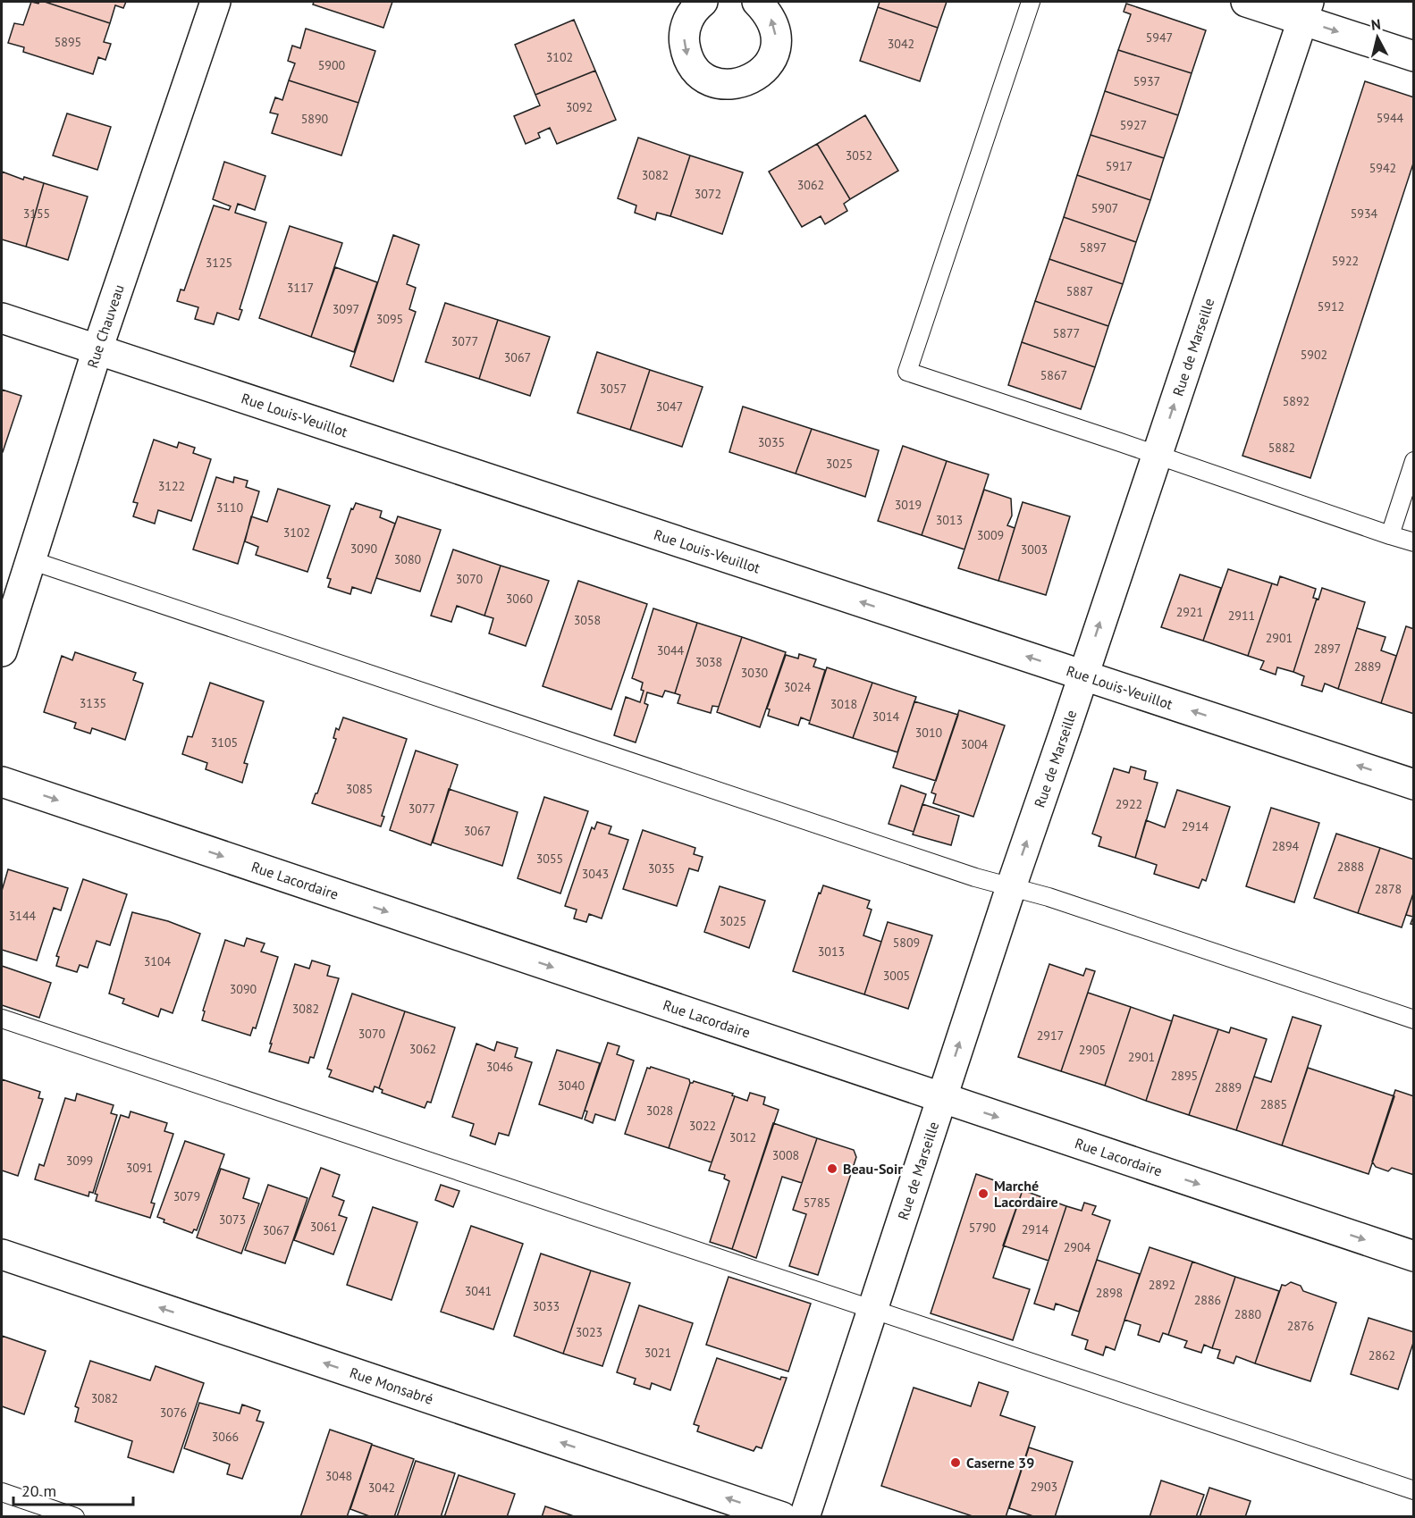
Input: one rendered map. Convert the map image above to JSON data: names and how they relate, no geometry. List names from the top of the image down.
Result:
{
  "streets": {
    "street": [
      "Rue Chauveau",
      "Rue de Marseille",
      "Rue Louis-Veuillot",
      "Rue Lacordaire",
      "Rue Monsabré"
    ]
  },
  "crossings": [
    ["Rue Chauveau", "Rue Louis-Veuillot"],
    ["Rue de Marseille", "Rue Louis-Veuillot"],
    ["Rue de Marseille", "Rue Lacordaire"]
  ],
  "one_way": [
    "Rue de Marseille",
    "Rue Louis-Veuillot",
    "Rue Lacordaire",
    "Rue Monsabré"
  ],
  "places": ["Beau-Soir", "Marché Lacordaire", "Caserne 39"],
  "house_numbers": [
    "5947",
    "5895",
    "3042",
    "3102",
    "5900",
    "5937",
    "3092",
    "5944",
    "5890",
    "5927",
    "3052",
    "5917",
    "5942",
    "3082",
    "3062",
    "3072",
    "5907",
    "3155",
    "5934",
    "5897",
    "5922",
    "3125",
    "3117",
    "5887",
    "5912",
    "3097",
    "3095",
    "5877",
    "3077",
    "5902",
    "3067",
    "5867",
    "3057",
    "5892",
    "3047",
    "3035",
    "5882",
    "3025",
    "3122",
    "3019",
    "3110",
    "3013",
    "3102",
    "3009",
    "3090",
    "3003",
    "3080",
    "3070",
    "3060",
    "2921",
    "2911",
    "3058",
    "2901",
    "2897",
    "3044",
    "3038",
    "2889",
    "3030",
    "3024",
    "3135",
    "3018",
    "3014",
    "3010",
    "3105",
    "3004",
    "3085",
    "2922",
    "3077",
    "2914",
    "3067",
    "2894",
    "3055",
    "2888",
    "3035",
    "3043",
    "2878",
    "3144",
    "3025",
    "5809",
    "3013",
    "3104",
    "3005",
    "3090",
    "3082",
    "3070",
    "2917",
    "3062",
    "2905",
    "2901",
    "3046",
    "2895",
    "3040",
    "2889",
    "2885",
    "3028",
    "3022",
    "3012",
    "3008",
    "3099",
    "3091",
    "3079",
    "5785",
    "3073",
    "3061",
    "5790",
    "2914",
    "3067",
    "2904",
    "2892",
    "3041",
    "2898",
    "2886",
    "3033",
    "2880",
    "2876",
    "3023",
    "3021",
    "2862",
    "3082",
    "3076",
    "3066",
    "3048",
    "2903",
    "3042"
  ],
  "scale_bar": "20 m",
  "north": "top"
}
